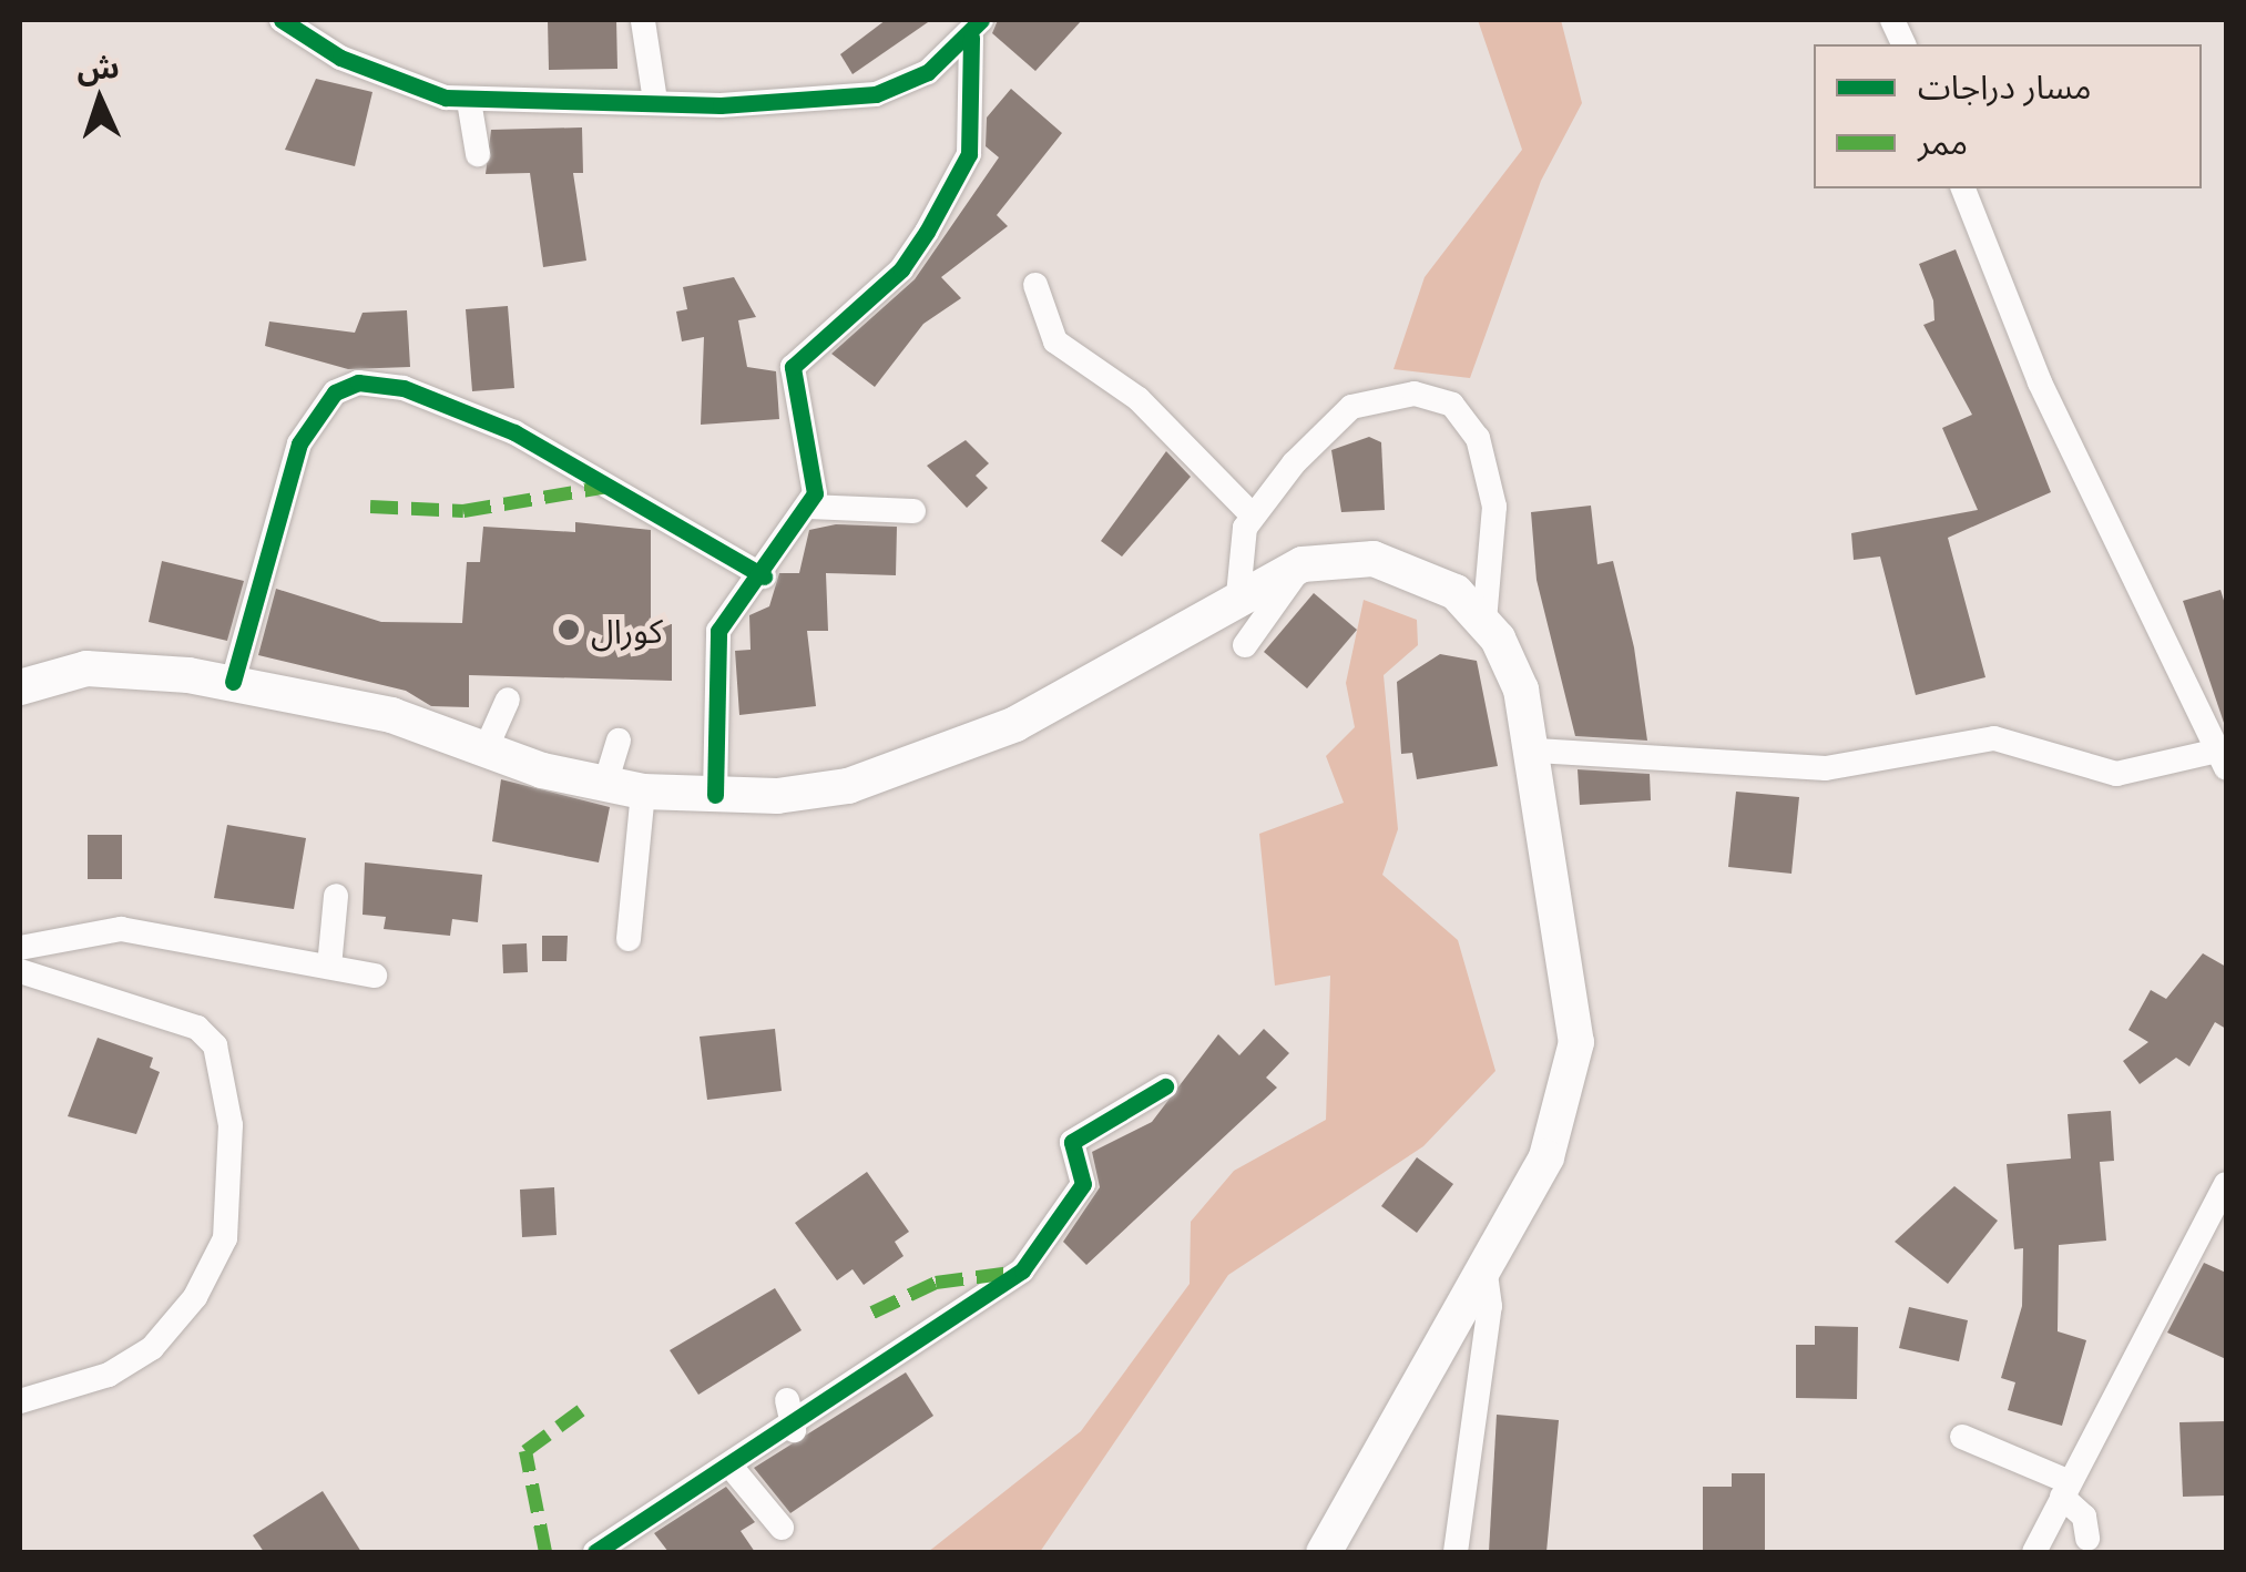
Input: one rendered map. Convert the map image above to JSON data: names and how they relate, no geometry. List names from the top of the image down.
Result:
{
  "places": ["كورال"],
  "legend": ["مسار دراجات", "ممر"],
  "north": "top"
}
